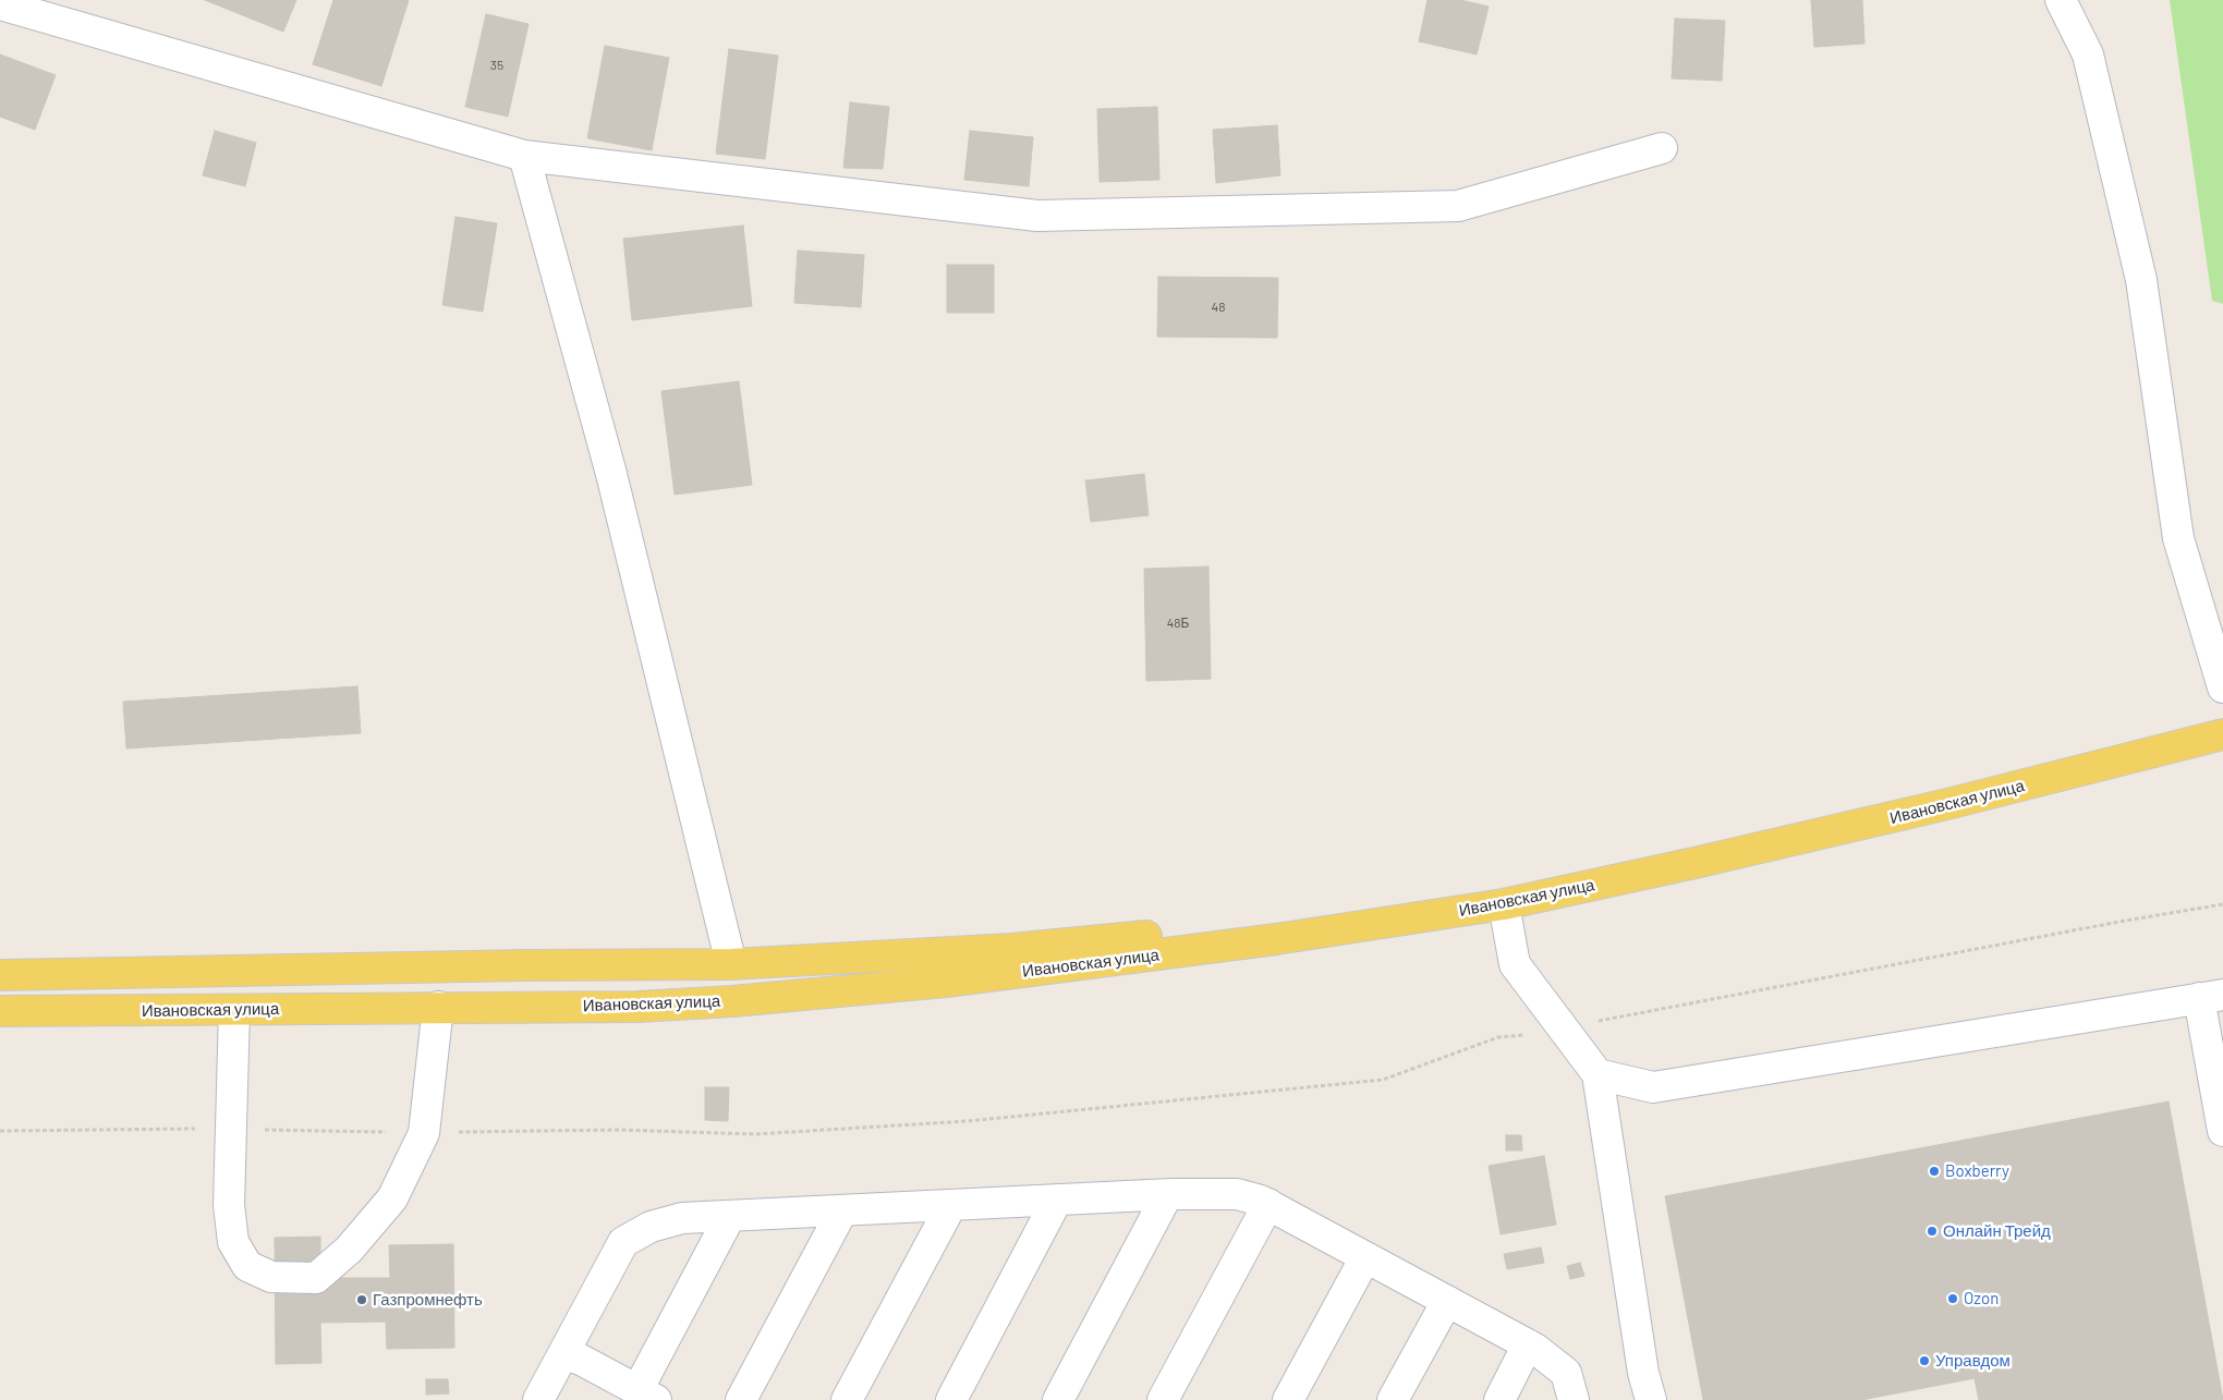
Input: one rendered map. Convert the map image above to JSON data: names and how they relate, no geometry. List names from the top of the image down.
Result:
{
  "streets": {
    "main road": ["Ивановская улица"]
  },
  "places": [
    "Boxberry",
    "Онлайн Трейд",
    "Ozon",
    "Газпромнефть",
    "Управдом"
  ],
  "house_numbers": ["35", "48", "48Б"]
}
